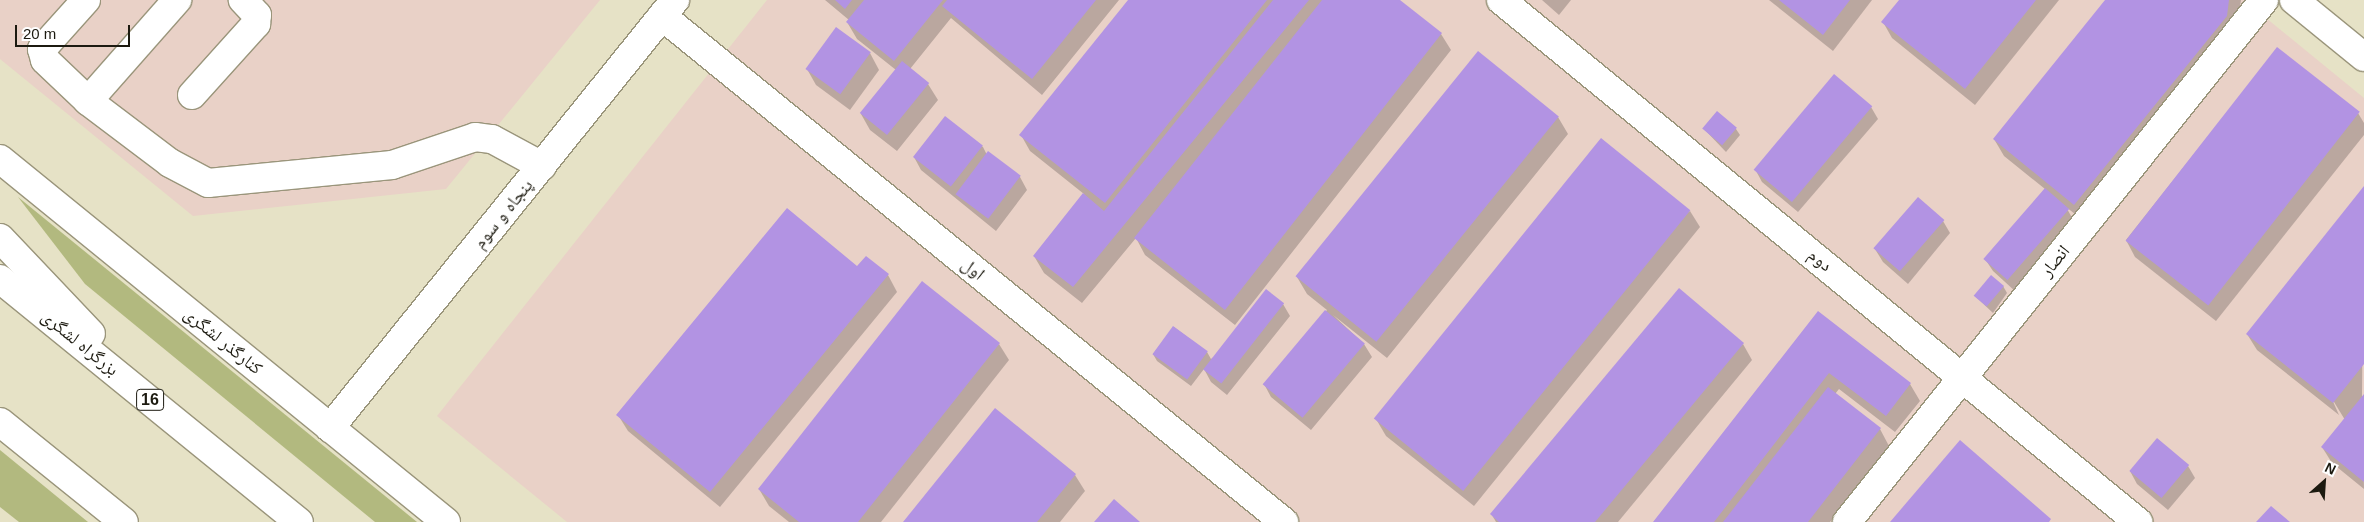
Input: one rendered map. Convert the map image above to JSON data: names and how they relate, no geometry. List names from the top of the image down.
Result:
{
  "streets": {
    "main road": [
      "پنجاه و سوم",
      "دوم",
      "انصار",
      "اول",
      "کنارگذر لشگری",
      "بزرگراه لشگری",
      "16"
    ]
  },
  "crossings": [
    ["پنجاه و سوم", "اول"],
    ["پنجاه و سوم", "کنارگذر لشگری"],
    ["دوم", "انصار"]
  ],
  "scale_bar": "20 m",
  "north": "top right"
}
